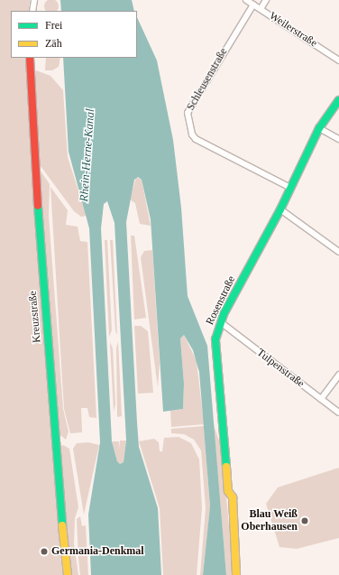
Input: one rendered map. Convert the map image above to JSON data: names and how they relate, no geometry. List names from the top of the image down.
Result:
{
  "streets": {
    "street": [
      "Weilerstraße",
      "Schleusenstraße",
      "Rosenstraße",
      "Kreuzstraße",
      "Tulpenstraße"
    ]
  },
  "crossings": [
    ["Weilerstraße", "Schleusenstraße"],
    ["Schleusenstraße", "Rosenstraße"],
    ["Rosenstraße", "Tulpenstraße"]
  ],
  "water": ["Rhein-Herne-Kanal"],
  "places": ["Blau Weiß Oberhausen", "Germania-Denkmal"],
  "legend": ["Frei", "Zäh"]
}
